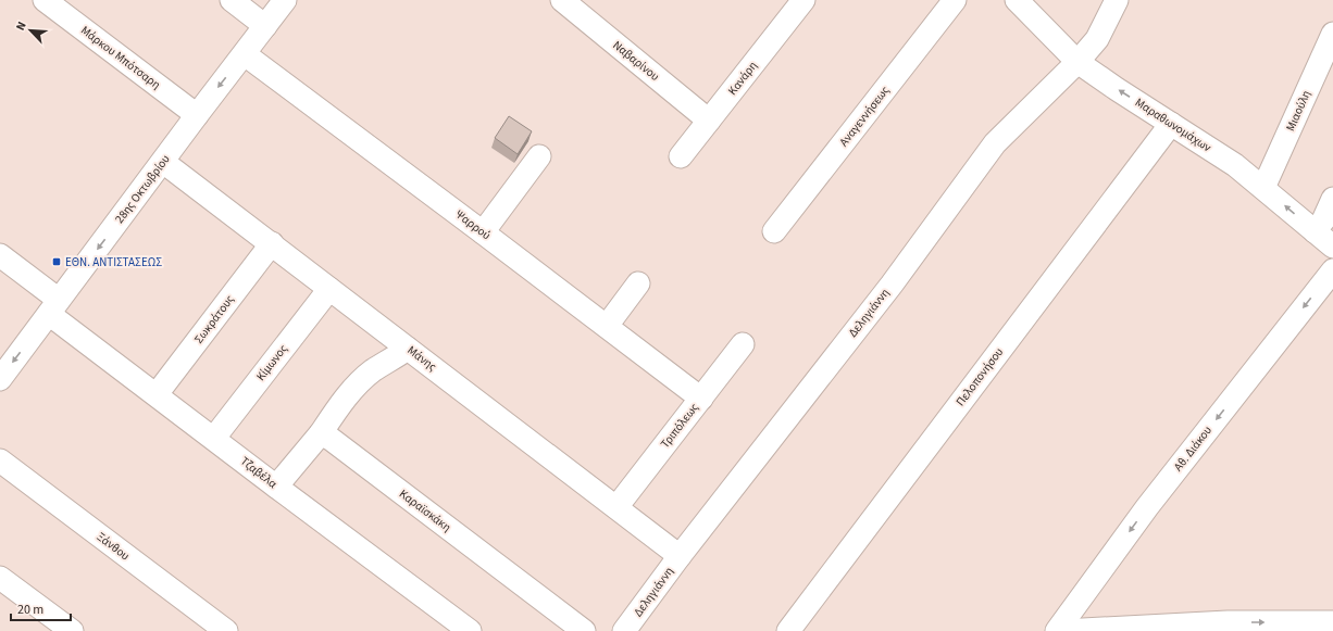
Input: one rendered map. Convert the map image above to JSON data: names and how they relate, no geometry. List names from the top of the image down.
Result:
{
  "streets": {
    "street": [
      "Μάρκου Μπότσαρη",
      "Ναβαρίνου",
      "Κανάρη",
      "Μιαούλη",
      "Αναγεννήσεως",
      "Μαραθωνομάχων",
      "28ης Οκτωβρίου",
      "Ψαρρού",
      "Δεληγιάννη",
      "Σωκράτους",
      "Μάνης",
      "Κίμωνος",
      "Πελοπονήσου",
      "Τριπόλεως",
      "Αθ. Διάκου",
      "Τζαβέλα",
      "Καραϊσκάκη",
      "Ξάνθου"
    ]
  },
  "crossings": [
    ["Μάρκου Μπότσαρη", "28ης Οκτωβρίου"],
    ["Ναβαρίνου", "Κανάρη"],
    ["Μιαούλη", "Μαραθωνομάχων"],
    ["Μαραθωνομάχων", "Δεληγιάννη"],
    ["Μαραθωνομάχων", "Πελοπονήσου"],
    ["28ης Οκτωβρίου", "Ψαρρού"],
    ["28ης Οκτωβρίου", "Μάνης"],
    ["28ης Οκτωβρίου", "Τζαβέλα"],
    ["Ψαρρού", "Τριπόλεως"],
    ["Δεληγιάννη", "Μάνης"],
    ["Σωκράτους", "Μάνης"],
    ["Σωκράτους", "Τζαβέλα"],
    ["Μάνης", "Κίμωνος"],
    ["Μάνης", "Τριπόλεως"],
    ["Κίμωνος", "Τζαβέλα"]
  ],
  "one_way": ["Μαραθωνομάχων", "28ης Οκτωβρίου", "Αθ. Διάκου"],
  "places": {
    "transit": ["ΕΘΝ. ΑΝΤΙΣΤΑΣΕΩΣ"]
  },
  "scale_bar": "20 m",
  "north": "top left"
}
